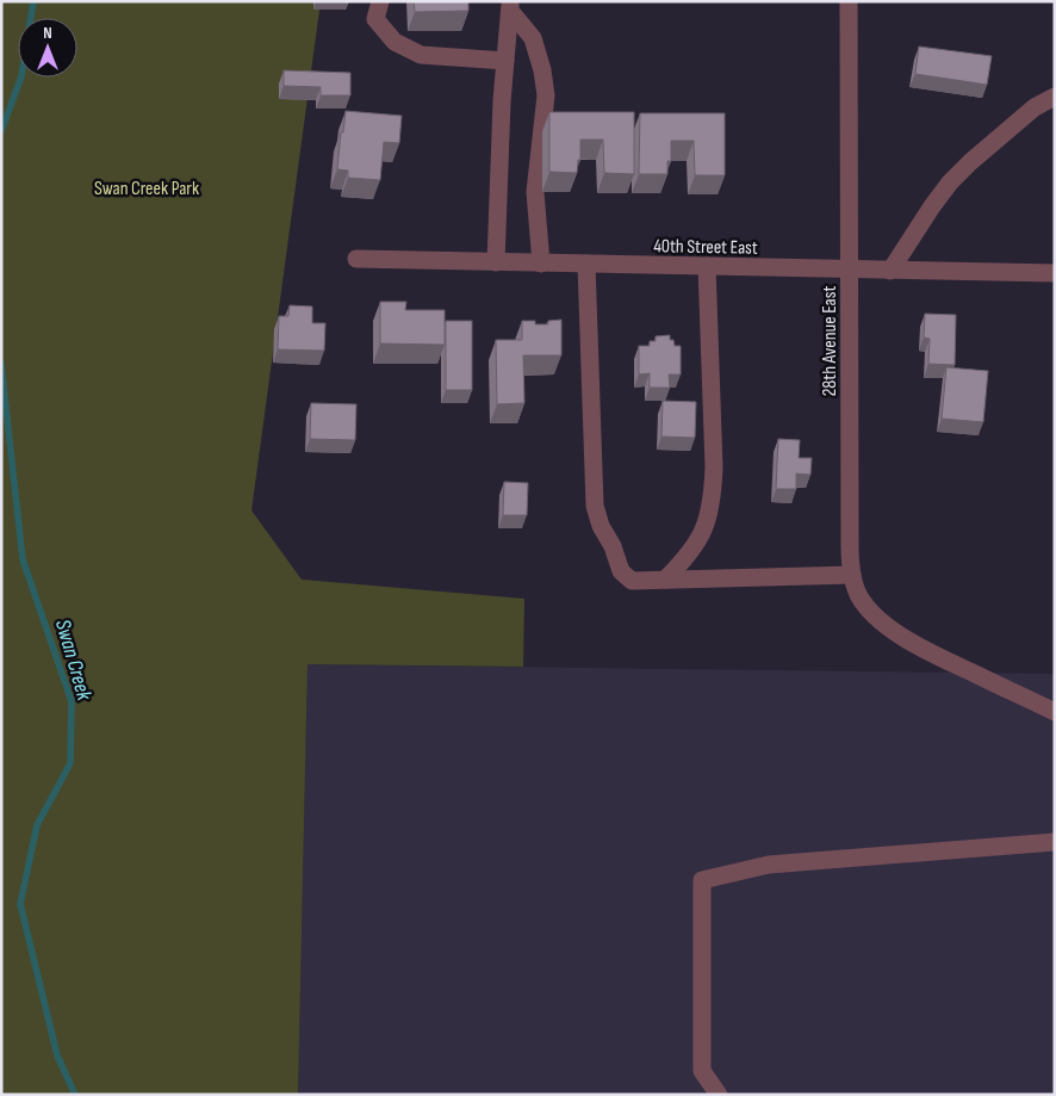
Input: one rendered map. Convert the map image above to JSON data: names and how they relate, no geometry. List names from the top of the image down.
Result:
{
  "streets": {
    "street": ["40th Street East", "28th Avenue East"]
  },
  "crossings": [
    ["40th Street East", "28th Avenue East"]
  ],
  "water": ["Swan Creek"],
  "parks": ["Swan Creek Park"],
  "north": "top"
}
